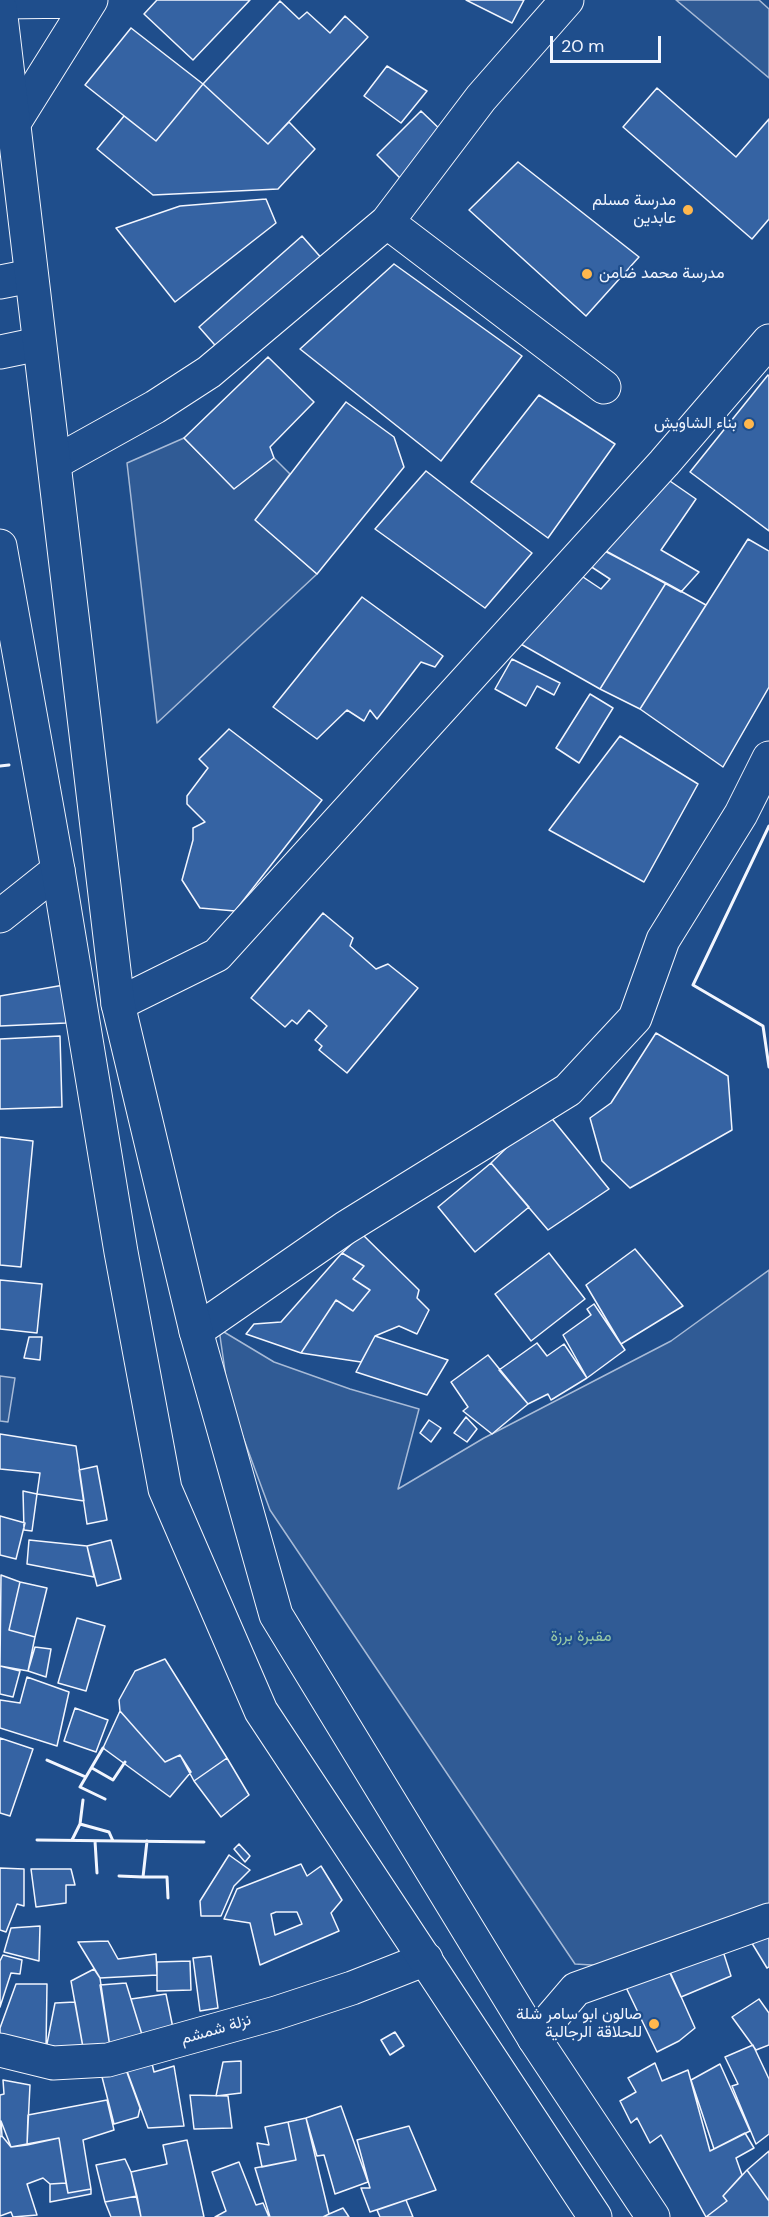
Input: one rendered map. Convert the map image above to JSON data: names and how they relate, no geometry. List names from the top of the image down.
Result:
{
  "streets": {
    "main road": ["نزلة شمشم"]
  },
  "parks": ["مقبرة برزة"],
  "places": [
    "مدرسة مسلم عابدين",
    "مدرسة محمد ضامن",
    "بناء الشاويش",
    "صالون ابو سامر شلة للحلاقة الرجالية"
  ],
  "scale_bar": "20 m"
}
